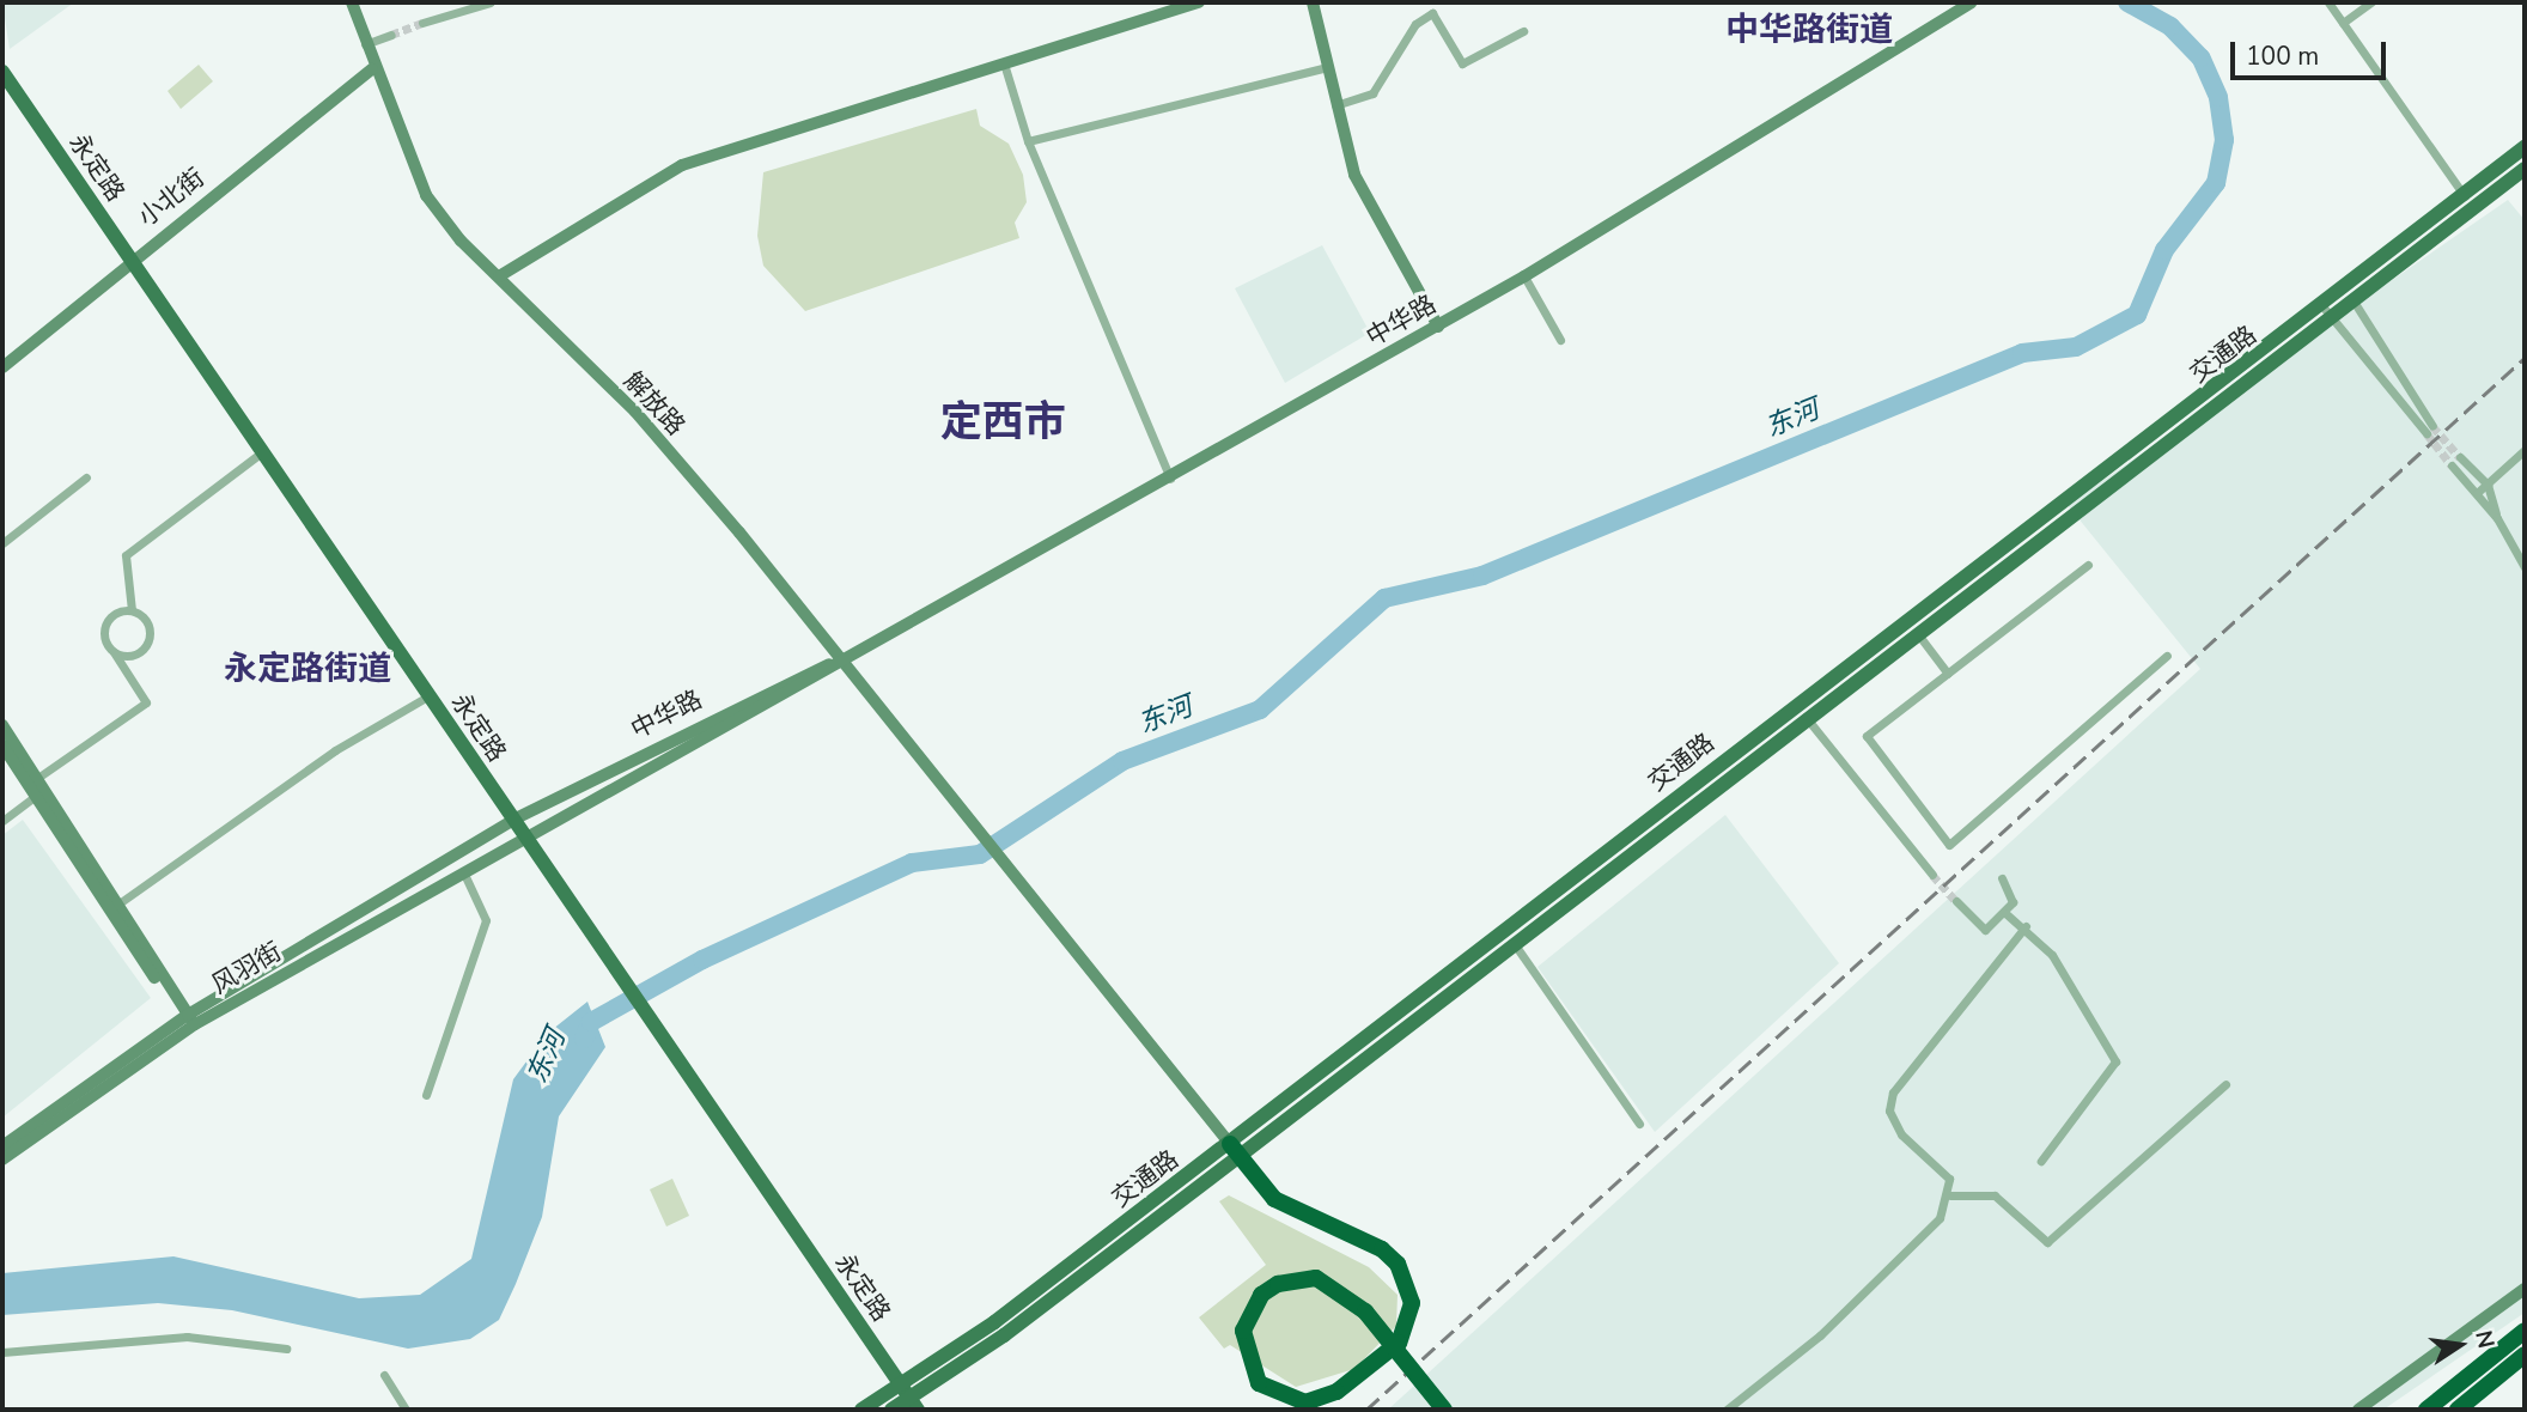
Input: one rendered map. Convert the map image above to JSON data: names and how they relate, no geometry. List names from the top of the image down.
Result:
{
  "streets": {
    "main road": ["永定路", "交通路"],
    "street": [
      "小北街",
      "中华路",
      "解放路",
      "风羽街"
    ]
  },
  "crossings": [
    ["永定路", "小北街"],
    ["永定路", "中华路"],
    ["永定路", "交通路"],
    ["永定路", "风羽街"],
    ["小北街", "解放路"],
    ["中华路", "解放路"],
    ["中华路", "风羽街"],
    ["交通路", "解放路"]
  ],
  "districts": ["中华路街道", "定西市", "永定路街道"],
  "water": ["东河"],
  "scale_bar": "100 m",
  "north": "right"
}
